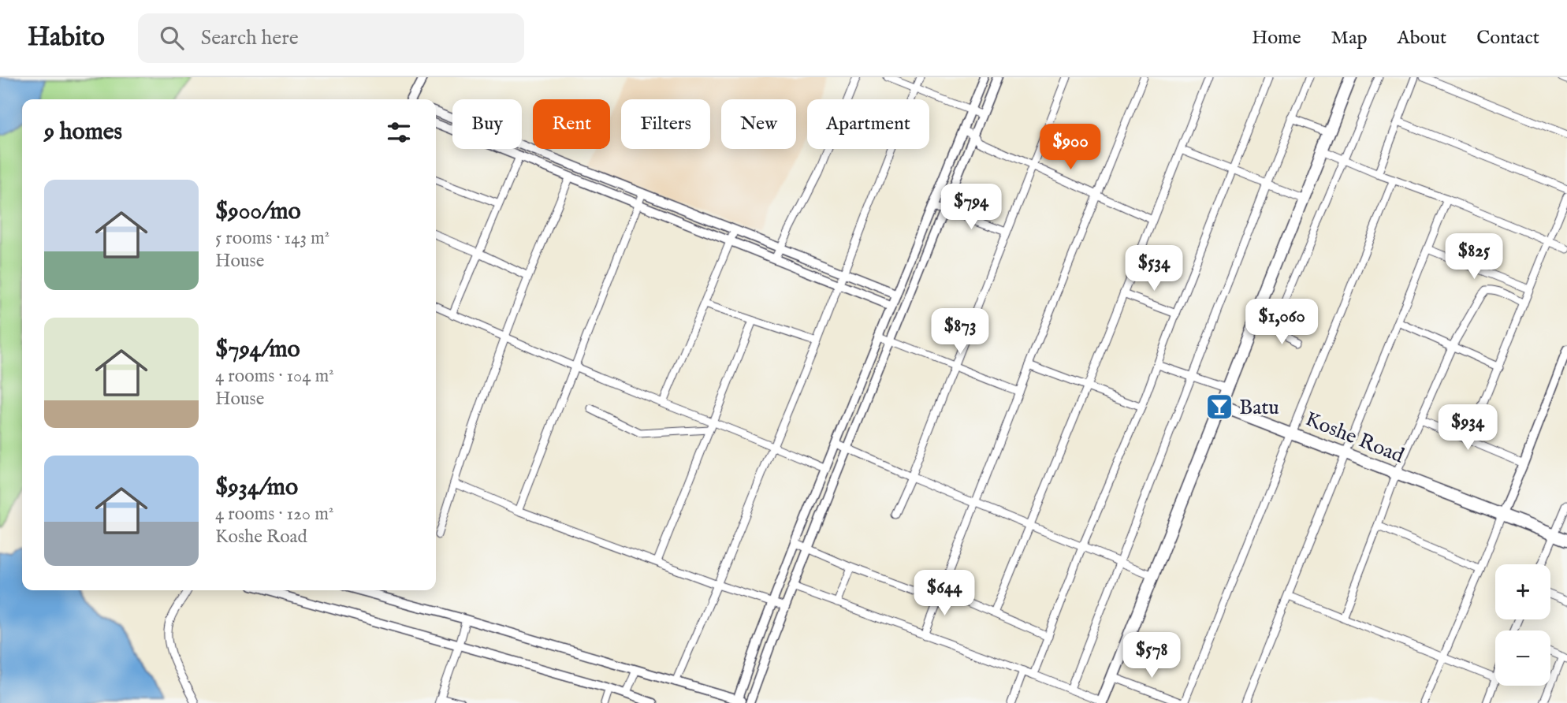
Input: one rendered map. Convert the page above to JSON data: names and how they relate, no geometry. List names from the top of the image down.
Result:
{
  "streets": {
    "main road": ["Koshe Road"]
  },
  "places": {
    "bar": ["Batu"]
  },
  "page": {
    "header": "Habito",
    "search": "Search here",
    "nav": [
      "Home",
      "Map",
      "About",
      "Contact"
    ],
    "chip": [
      "Buy",
      "Rent",
      "Filters",
      "New",
      "Apartment"
    ],
    "heading": "9 homes",
    "price": [
      "$900",
      "$794",
      "$825",
      "$534",
      "$1,060",
      "$873",
      "$934",
      "$644",
      "$578"
    ],
    "list": [
      {
        "name": "$900/mo",
        "note": "5 rooms · 143 m² · House"
      },
      {
        "name": "$794/mo",
        "note": "4 rooms · 104 m² · House"
      },
      {
        "name": "$934/mo",
        "note": "4 rooms · 120 m² · Koshe Road"
      }
    ],
    "map_buttons": ["+", "−"]
  }
}
